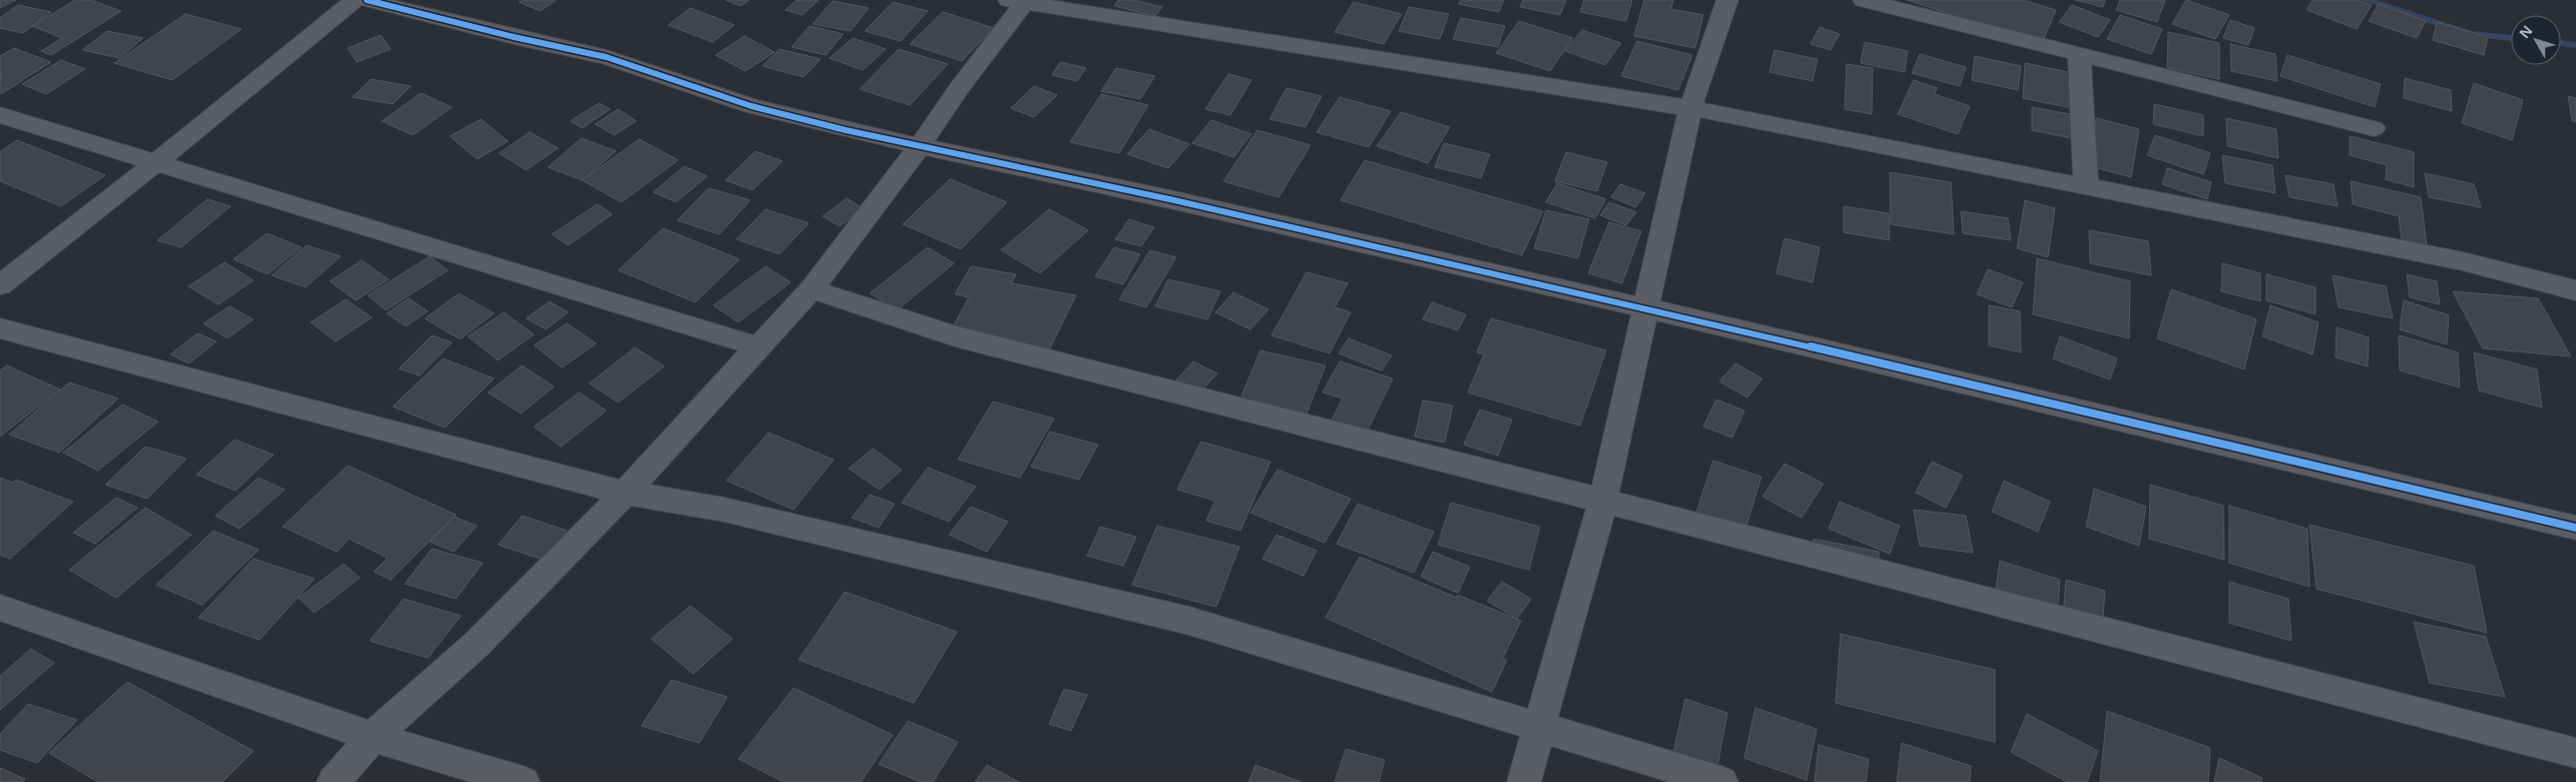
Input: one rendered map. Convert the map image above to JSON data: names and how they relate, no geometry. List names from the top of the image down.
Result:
{
  "north": "top left"
}
